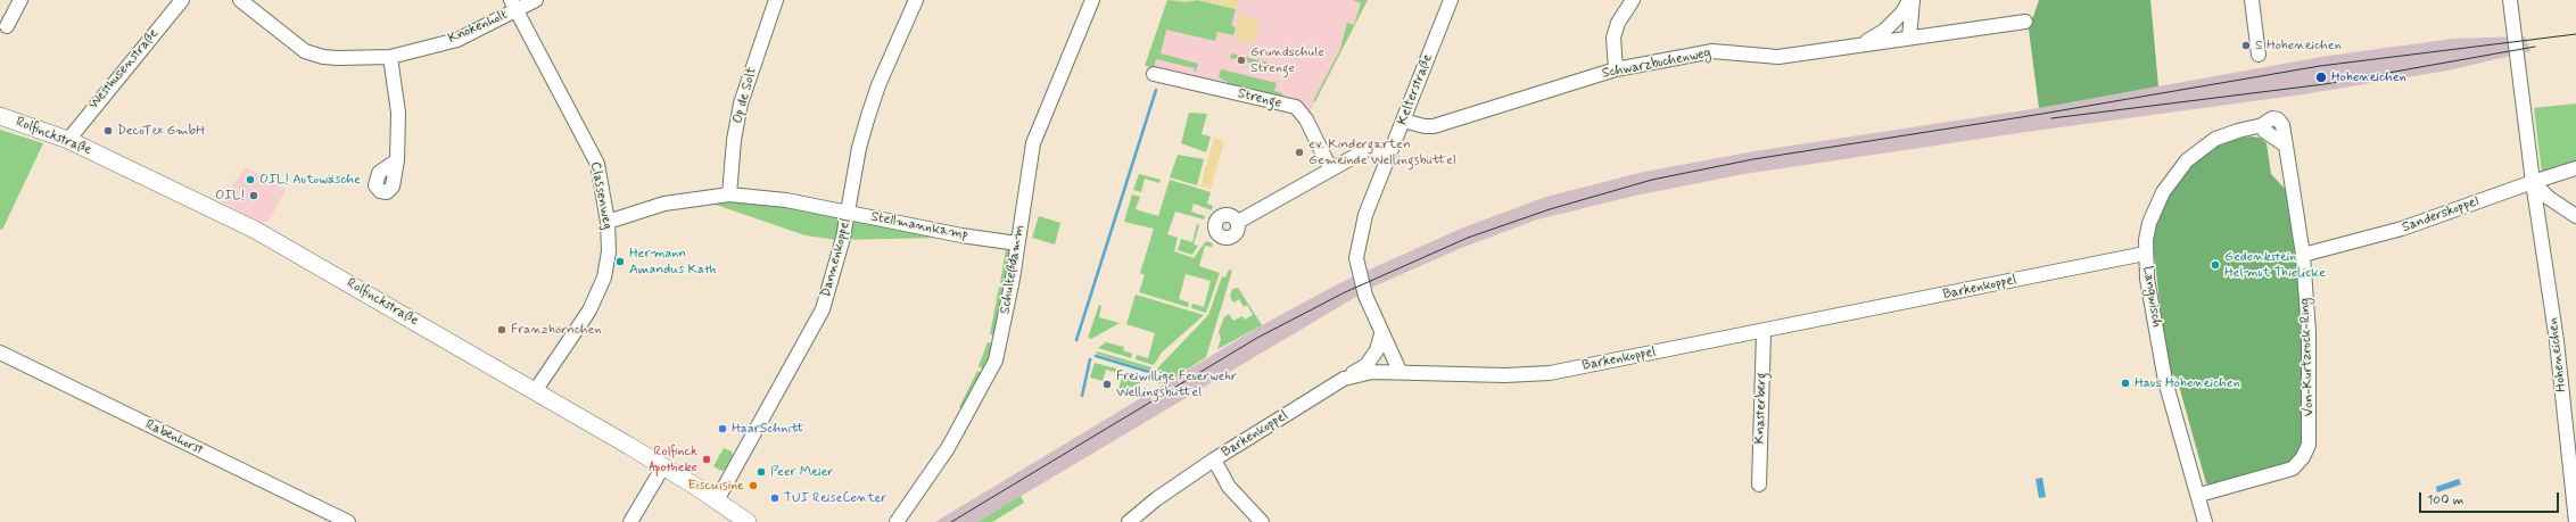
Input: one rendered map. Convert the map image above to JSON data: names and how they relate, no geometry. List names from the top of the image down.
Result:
{
  "streets": {
    "main road": ["Rolfinckstraße"],
    "street": [
      "Knokenholt",
      "Schwarzbuchenweg",
      "Westhusenstraße",
      "Kelterstraße",
      "Op de Solt",
      "Strenge",
      "Classenweg",
      "Sanderskoppel",
      "Stellmannkamp",
      "Dannenkoppel",
      "Schulteßdamm",
      "Barkenkoppel",
      "Langwisch",
      "Hoheneichen",
      "Von-Kurtzrock-Ring",
      "Knasterberg",
      "Rabenhorst"
    ]
  },
  "crossings": [
    ["Knokenholt", "Classenweg"],
    ["Schwarzbuchenweg", "Kelterstraße"],
    ["Westhusenstraße", "Rolfinckstraße"],
    ["Kelterstraße", "Barkenkoppel"],
    ["Op de Solt", "Stellmannkamp"],
    ["Rolfinckstraße", "Classenweg"],
    ["Rolfinckstraße", "Dannenkoppel"],
    ["Classenweg", "Stellmannkamp"],
    ["Sanderskoppel", "Hoheneichen"],
    ["Sanderskoppel", "Von-Kurtzrock-Ring"],
    ["Stellmannkamp", "Dannenkoppel"],
    ["Stellmannkamp", "Schulteßdamm"],
    ["Barkenkoppel", "Langwisch"],
    ["Barkenkoppel", "Knasterberg"],
    ["Langwisch", "Von-Kurtzrock-Ring"]
  ],
  "places": [
    "S Hoheneichen",
    "Grundschule Strenge",
    "Hoheneichen",
    "DecoTex GmbH",
    "ev. Kindergarten Gemeinde Wellingsbüttel",
    "OIL! Autowäsche",
    "OIL!",
    "Hermann Amandus Kath",
    "Gedenkstein Helmut Thielicke",
    "Franzhörnchen",
    "Haus Hoheneichen",
    "Freiwillige Feuerwehr Wellingsbüttel",
    "HaarSchnitt",
    "Rolfinck Apotheke",
    "Peer Meier",
    "Eiscuisine",
    "TUI ReiseCenter"
  ],
  "scale_bar": "100 m"
}
